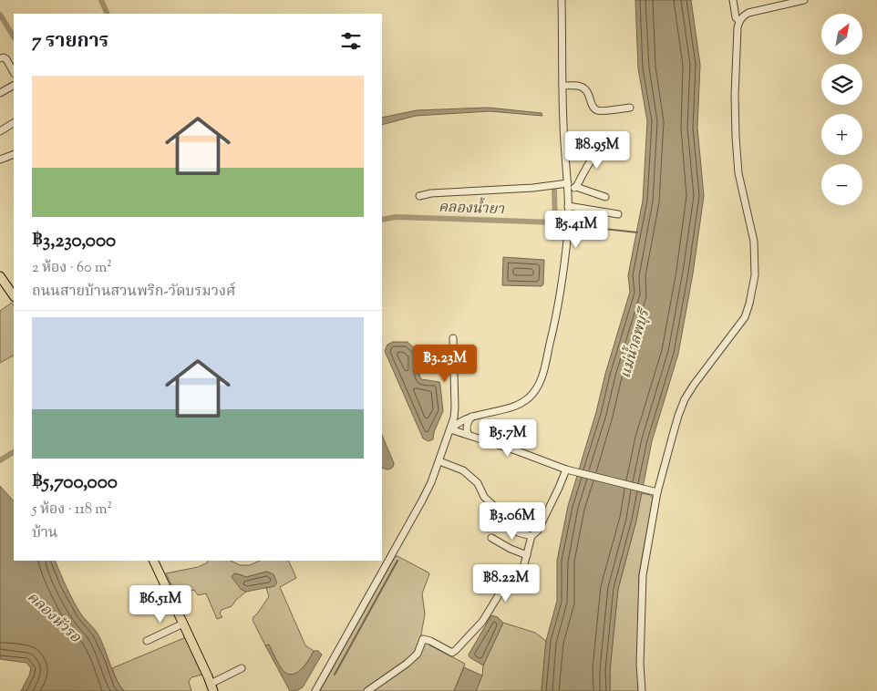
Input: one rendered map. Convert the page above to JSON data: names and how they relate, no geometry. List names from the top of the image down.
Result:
{
  "water": ["คลองน้ำยา", "แม่น้ำลพบุรี", "คลองหัวรอ"],
  "north": "top right",
  "page": {
    "map_buttons": ["+", "−"],
    "heading": "7 รายการ",
    "list": [
      {
        "name": "฿3,230,000",
        "note": "2 ห้อง · 60 m² · ถนนสายบ้านสวนพริก-วัดบรมวงศ์"
      },
      {
        "name": "฿5,700,000",
        "note": "5 ห้อง · 118 m² · บ้าน"
      }
    ],
    "price": [
      "฿8.95M",
      "฿5.41M",
      "฿3.23M",
      "฿5.7M",
      "฿3.06M",
      "฿8.22M",
      "฿6.51M"
    ]
  }
}
